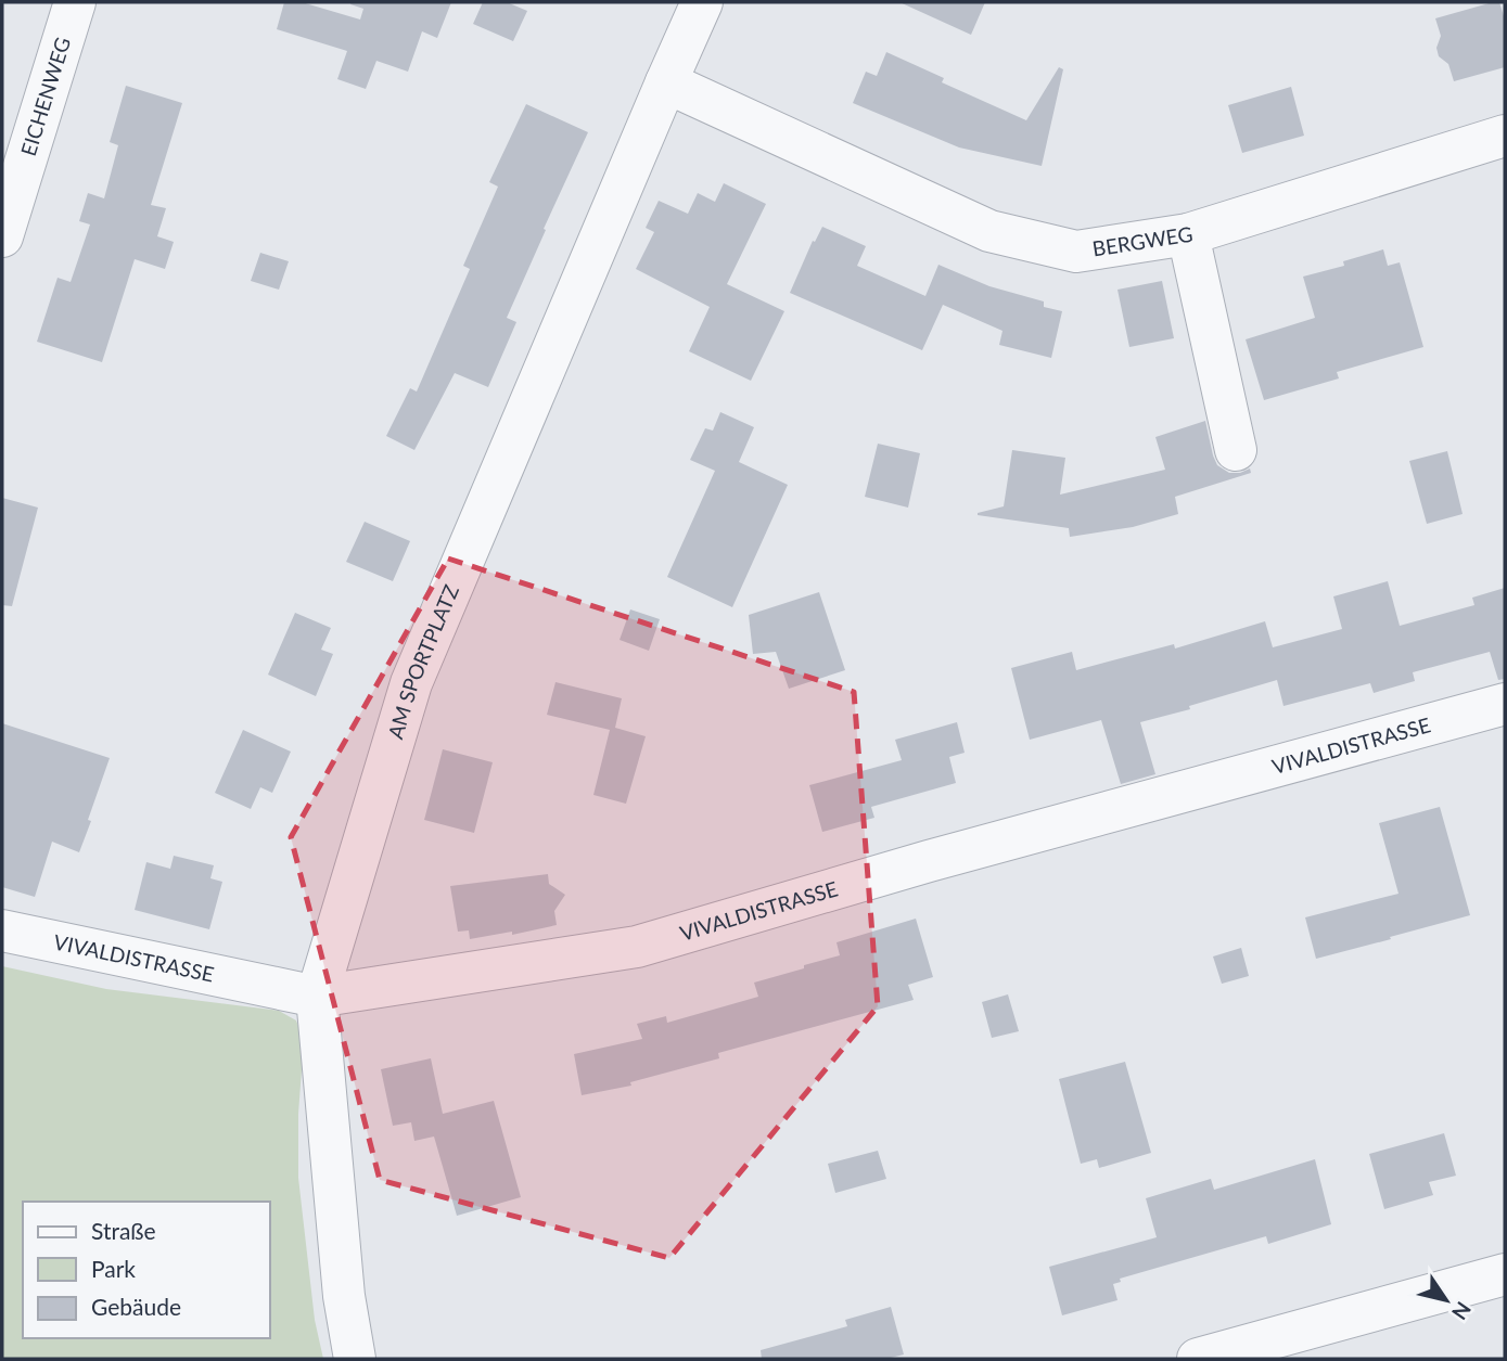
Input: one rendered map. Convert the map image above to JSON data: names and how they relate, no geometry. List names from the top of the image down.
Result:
{
  "streets": {
    "street": [
      "EICHENWEG",
      "BERGWEG",
      "AM SPORTPLATZ",
      "VIVALDISTRASSE"
    ]
  },
  "crossings": [
    ["BERGWEG", "AM SPORTPLATZ"],
    ["AM SPORTPLATZ", "VIVALDISTRASSE"]
  ],
  "legend": ["Straße", "Park", "Gebäude"],
  "north": "bottom right"
}
